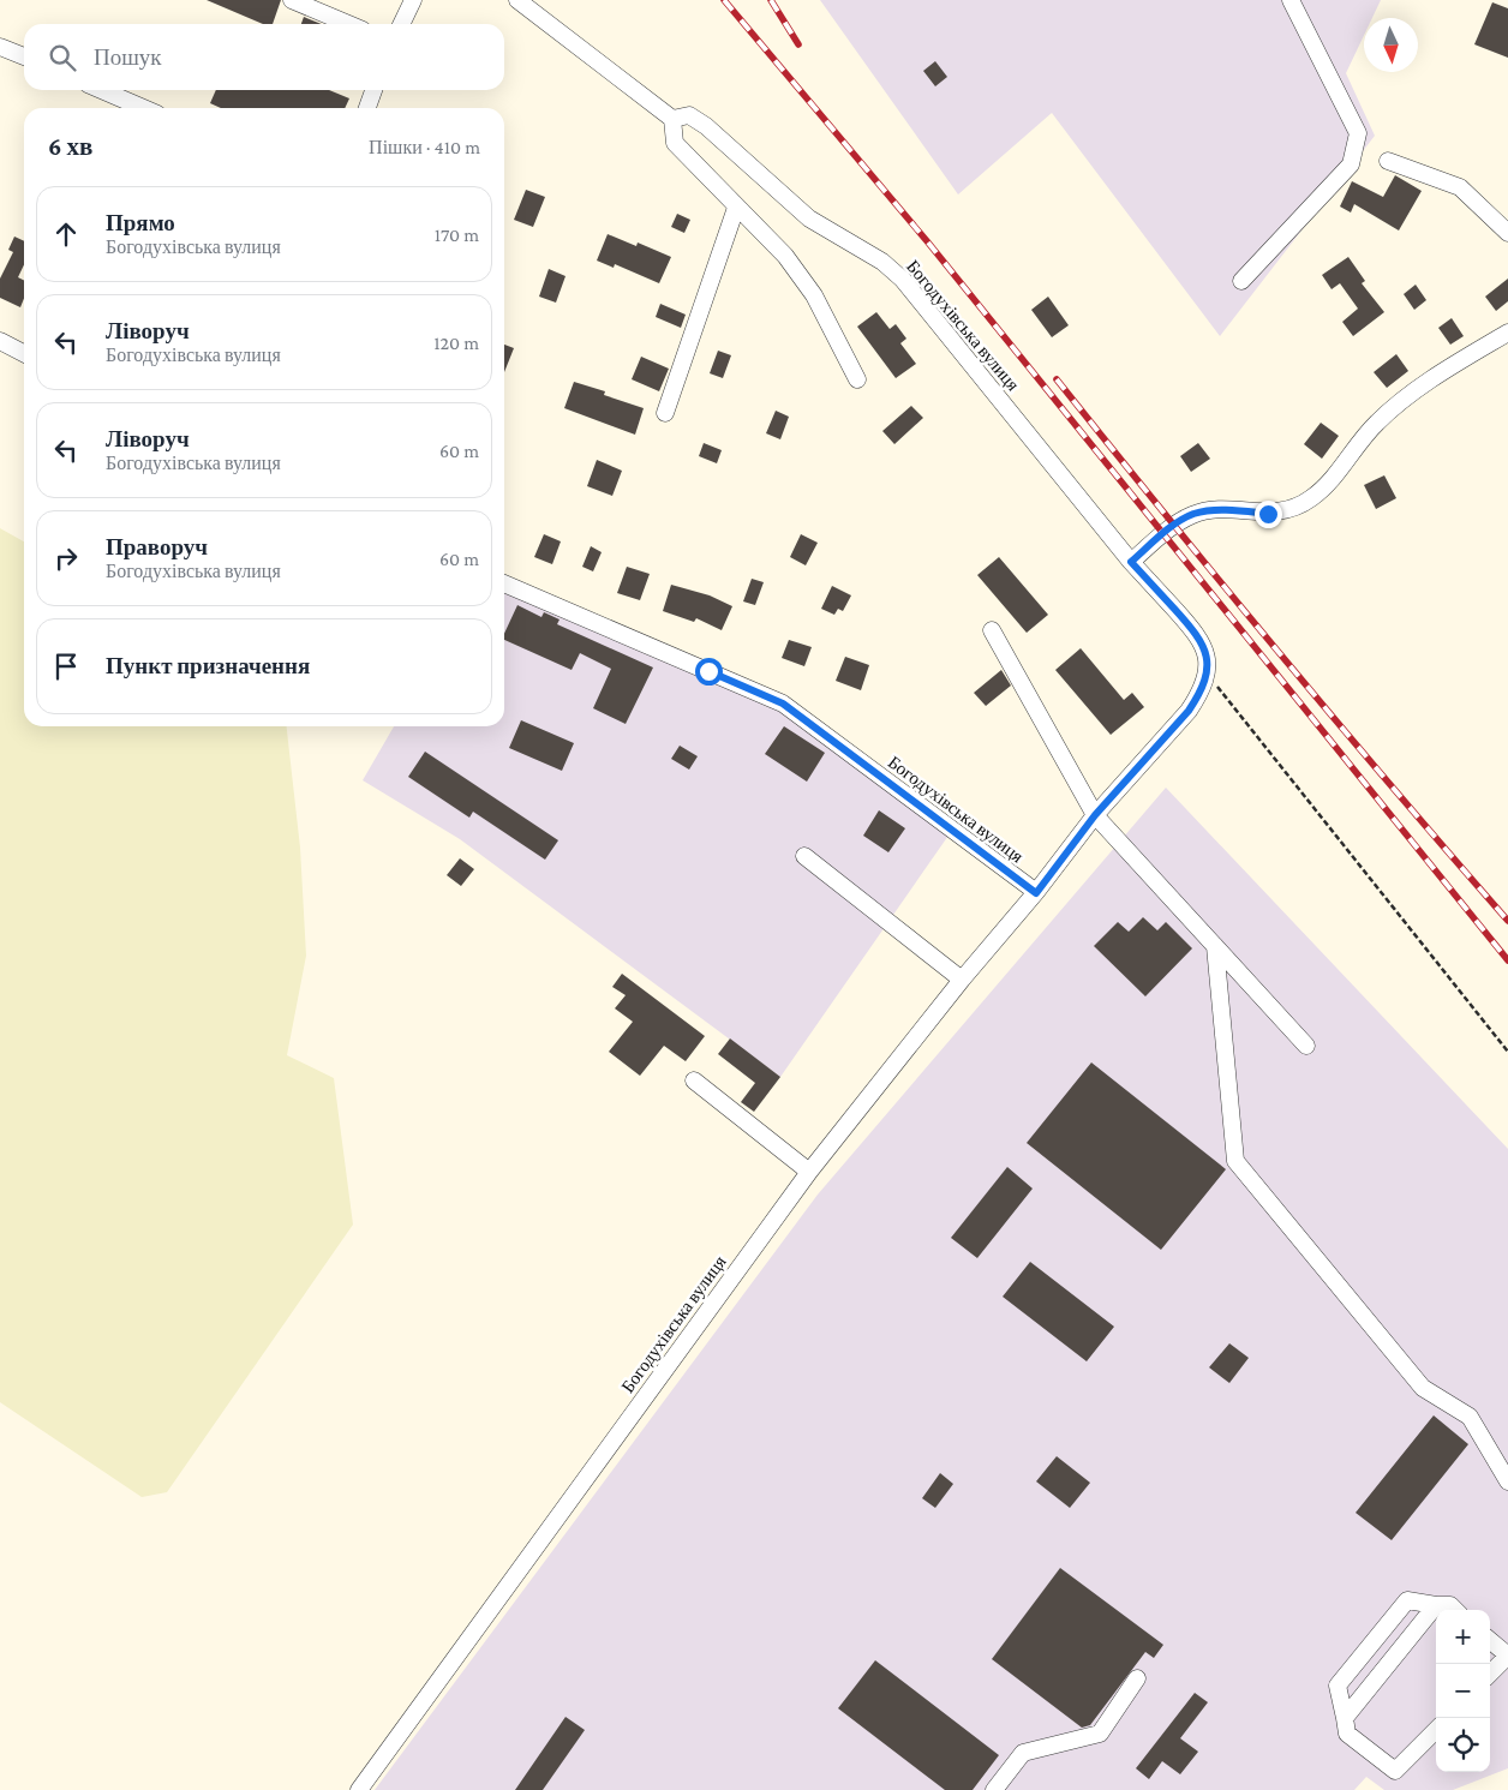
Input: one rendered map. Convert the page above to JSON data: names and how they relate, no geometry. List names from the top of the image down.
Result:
{
  "streets": {
    "street": ["Богодухівська вулиця"]
  },
  "north": "bottom",
  "page": {
    "search": "Пошук",
    "heading": ["6 хв", "Пішки · 410 m"],
    "list": [
      ["Прямо", "Богодухівська вулиця", "170 m"],
      ["Ліворуч", "Богодухівська вулиця", "120 m"],
      ["Ліворуч", "Богодухівська вулиця", "60 m"],
      ["Праворуч", "Богодухівська вулиця", "60 m"],
      "Пункт призначення"
    ],
    "map_buttons": ["+", "−"]
  }
}
